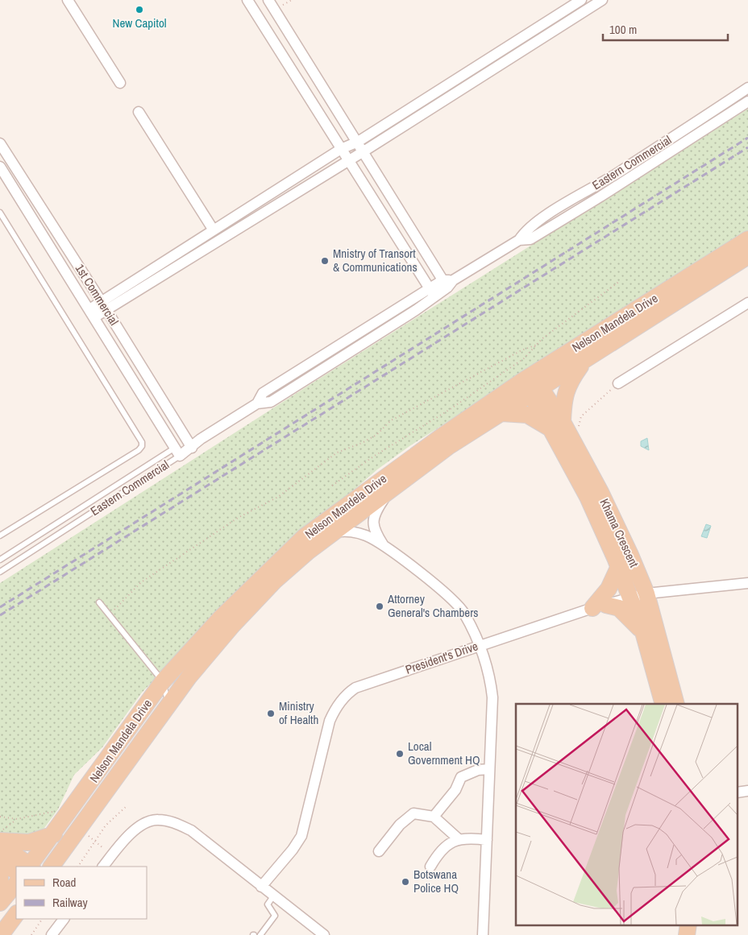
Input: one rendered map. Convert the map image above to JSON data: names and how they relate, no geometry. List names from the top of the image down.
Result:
{
  "streets": {
    "main road": ["Nelson Mandela Drive", "Khama Crescent"],
    "street": ["Eastern Commercial", "1st Commercial", "President's Drive"]
  },
  "crossings": [
    ["Eastern Commercial", "1st Commercial"],
    ["Nelson Mandela Drive", "Khama Crescent"],
    ["Khama Crescent", "President's Drive"]
  ],
  "places": [
    "New Capitol",
    "Mnistry of Transort & Communications",
    "Attorney General's Chambers",
    "Ministry of Health",
    "Local Government HQ",
    "Botswana Police HQ"
  ],
  "legend": ["Road", "Railway"],
  "scale_bar": "100 m"
}
